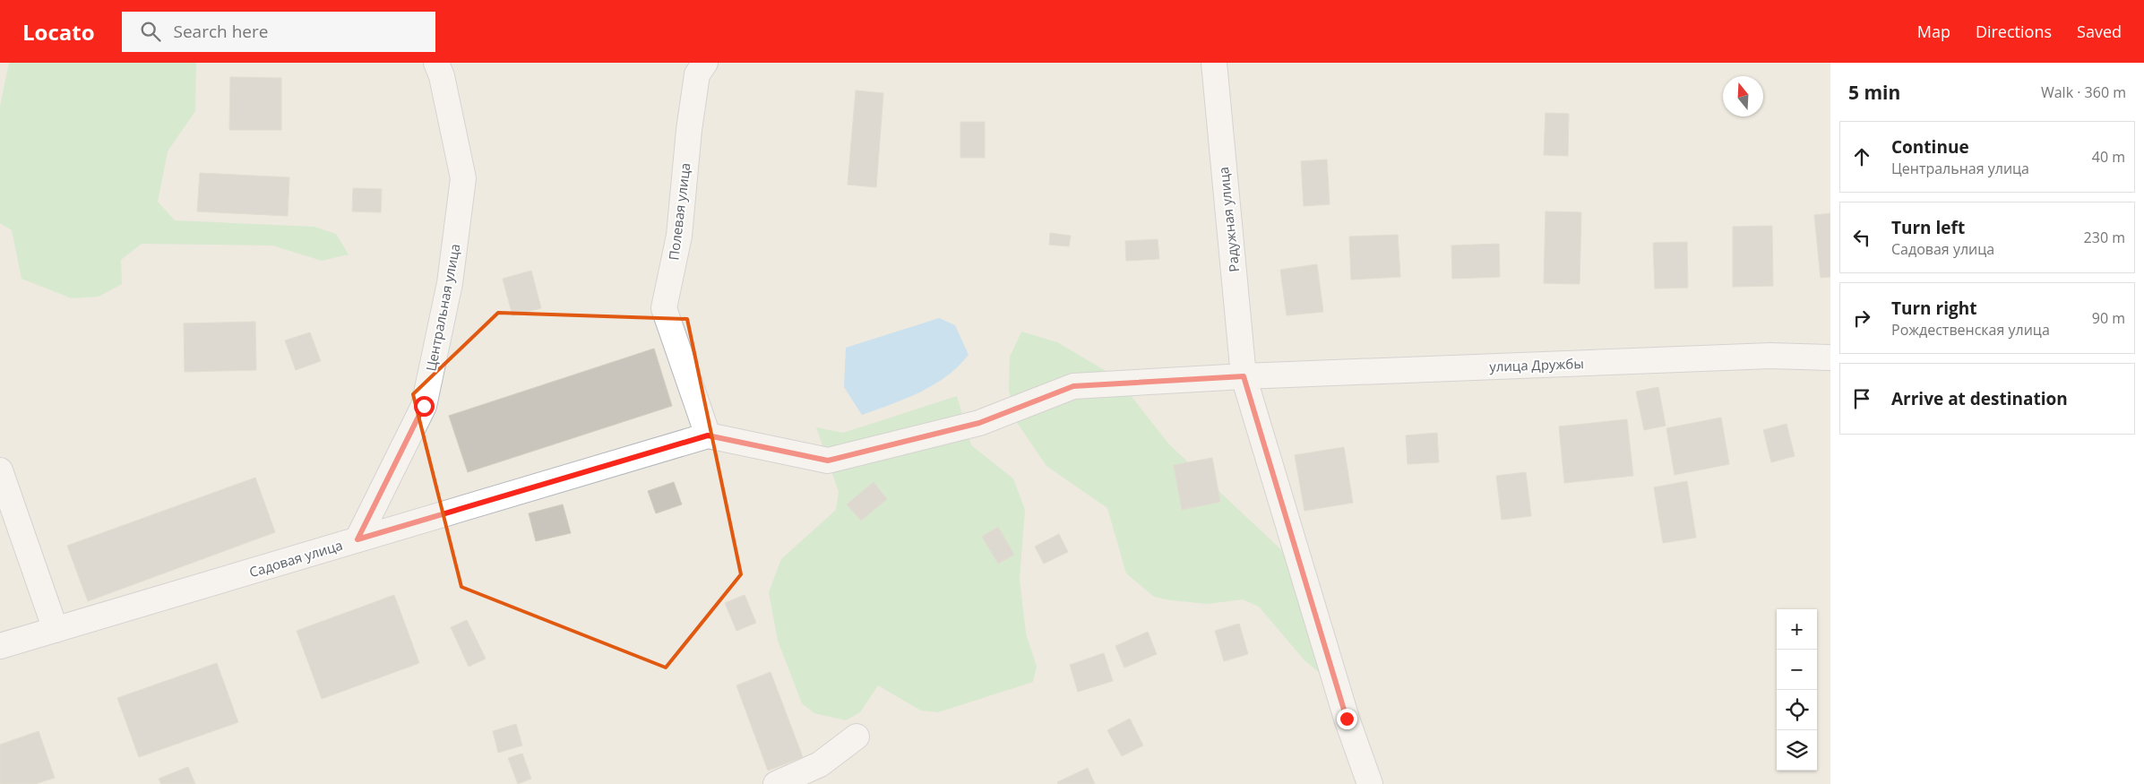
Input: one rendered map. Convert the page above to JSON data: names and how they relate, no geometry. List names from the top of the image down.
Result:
{
  "streets": {
    "street": [
      "Полевая улица",
      "Радужная улица",
      "Центральная улица",
      "улица Дружбы",
      "Садовая улица"
    ]
  },
  "crossings": [
    ["Полевая улица", "Садовая улица"],
    ["Радужная улица", "улица Дружбы"],
    ["Радужная улица", "Садовая улица"],
    ["Центральная улица", "Садовая улица"],
    ["улица Дружбы", "Садовая улица"]
  ],
  "north": "top",
  "page": {
    "header": "Locato",
    "search": "Search here",
    "nav": ["Map", "Directions", "Saved"],
    "heading": ["5 min", "Walk · 360 m"],
    "list": [
      ["Continue", "Центральная улица", "40 m"],
      ["Turn left", "Садовая улица", "230 m"],
      ["Turn right", "Рождественская улица", "90 m"],
      "Arrive at destination"
    ],
    "map_buttons": ["+", "−"]
  }
}
